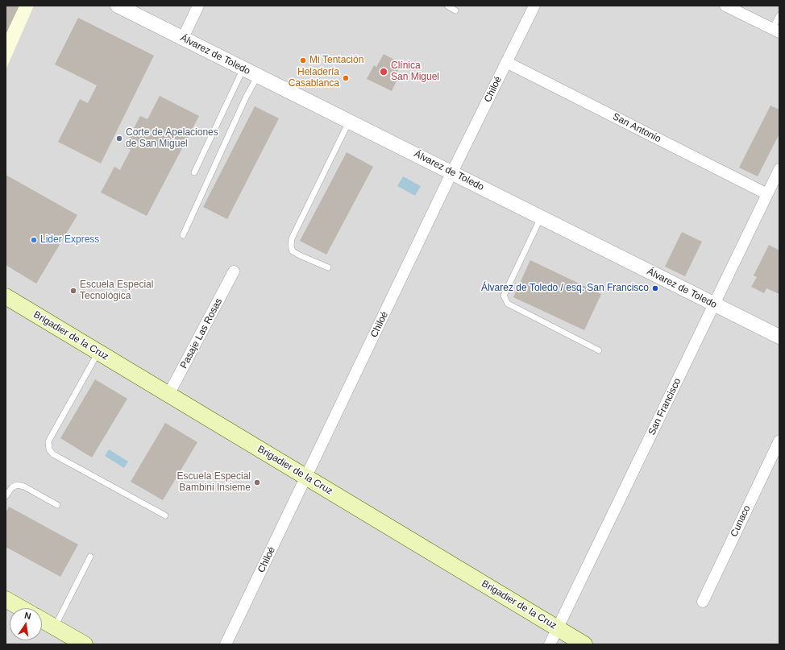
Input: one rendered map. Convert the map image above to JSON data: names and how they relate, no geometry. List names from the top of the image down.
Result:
{
  "streets": {
    "main road": ["Brigadier de la Cruz"],
    "street": [
      "Álvarez de Toledo",
      "Chiloé",
      "San Antonio",
      "Pasaje Las Rosas",
      "San Francisco",
      "Cunaco"
    ]
  },
  "crossings": [
    ["Álvarez de Toledo", "Chiloé"],
    ["Álvarez de Toledo", "San Francisco"],
    ["Chiloé", "San Antonio"],
    ["Chiloé", "Brigadier de la Cruz"],
    ["San Antonio", "San Francisco"],
    ["Pasaje Las Rosas", "Brigadier de la Cruz"],
    ["Brigadier de la Cruz", "San Francisco"]
  ],
  "places": [
    "Mi Tentación",
    "Clínica San Miguel",
    "Heladería Casablanca",
    "Corte de Apelaciones de San Miguel",
    "Lider Express",
    "Álvarez de Toledo / esq. San Francisco",
    "Escuela Especial Tecnológica",
    "Escuela Especial Bambini Insieme"
  ],
  "north": "top"
}
